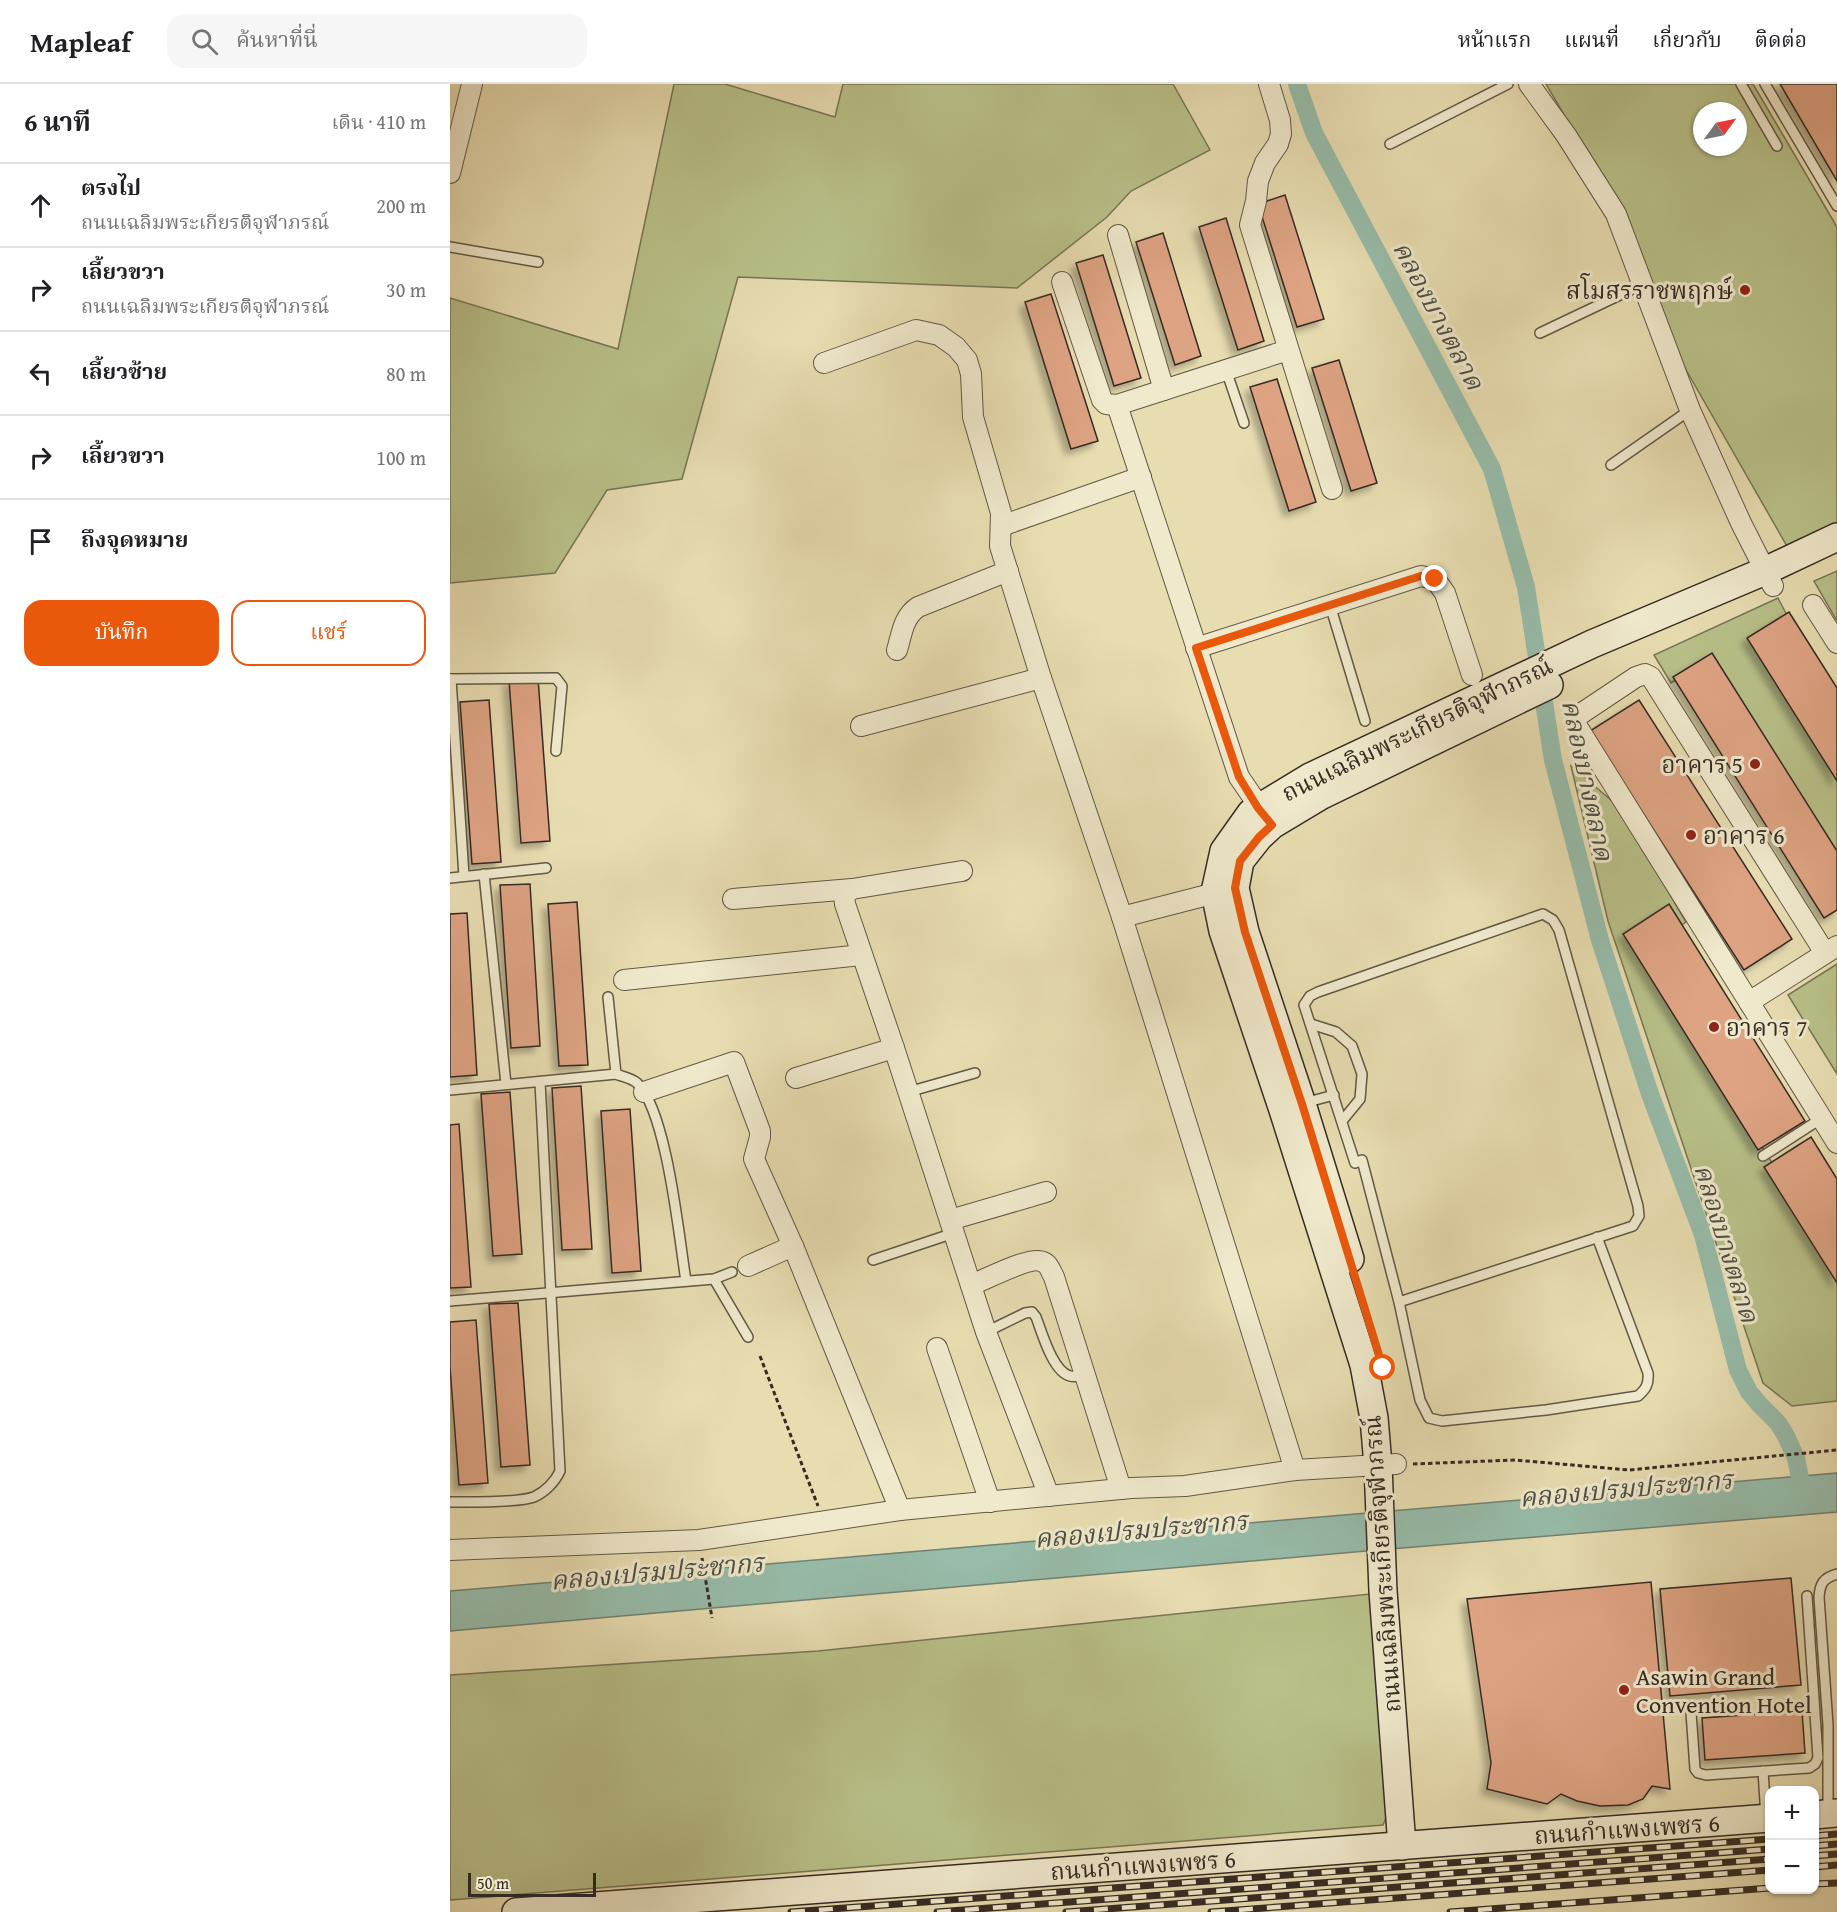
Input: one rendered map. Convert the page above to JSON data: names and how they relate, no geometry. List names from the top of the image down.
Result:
{
  "streets": {
    "street": ["ถนนเฉลิมพระเกียรติจุฬาภรณ์", "ถนนกำแพงเพชร 6"]
  },
  "crossings": [
    ["ถนนเฉลิมพระเกียรติจุฬาภรณ์", "ถนนกำแพงเพชร 6"]
  ],
  "water": ["คลองบางตลาด", "คลองเปรมประชากร"],
  "places": [
    "สโมสรราชพฤกษ์",
    "อาคาร 5",
    "อาคาร 6",
    "อาคาร 7",
    "Asawin Grand Convention Hotel"
  ],
  "scale_bar": "50 m",
  "north": "top right",
  "page": {
    "header": "Mapleaf",
    "search": "ค้นหาที่นี่",
    "nav": [
      "หน้าแรก",
      "แผนที่",
      "เกี่ยวกับ",
      "ติดต่อ"
    ],
    "heading": ["6 นาที", "เดิน · 410 m"],
    "list": [
      ["ตรงไป", "ถนนเฉลิมพระเกียรติจุฬาภรณ์", "200 m"],
      ["เลี้ยวขวา", "ถนนเฉลิมพระเกียรติจุฬาภรณ์", "30 m"],
      ["เลี้ยวซ้าย", "80 m"],
      ["เลี้ยวขวา", "100 m"],
      "ถึงจุดหมาย"
    ],
    "buttons": ["บันทึก", "แชร์"],
    "map_buttons": ["+", "−"],
    "scale": "50 m"
  }
}
